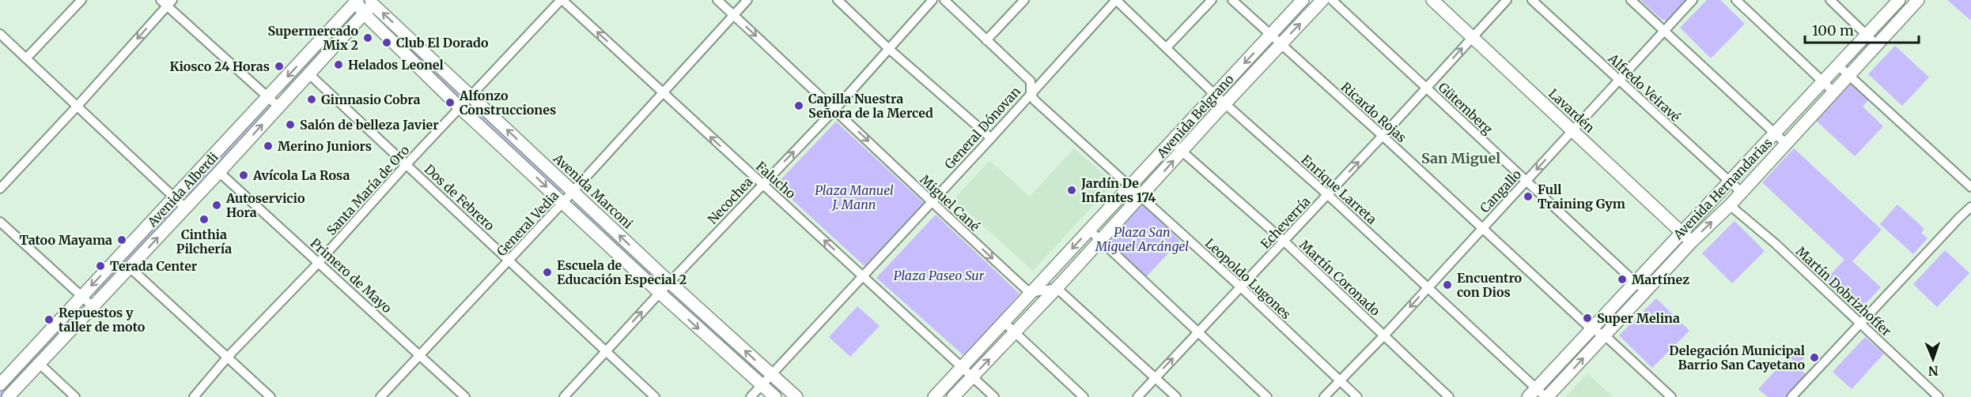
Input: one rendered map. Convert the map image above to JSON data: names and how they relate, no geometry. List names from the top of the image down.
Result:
{
  "streets": {
    "main road": [
      "Lavardén",
      "Avenida Belgrano",
      "Avenida Hernandarias",
      "Avenida Alberdi",
      "Avenida Marconi"
    ],
    "street": [
      "Alfredo Veiravé",
      "Gütemberg",
      "Ricardo Rojas",
      "General Dónovan",
      "Falucho",
      "Enrique Larreta",
      "Santa María de Oro",
      "Cangallo",
      "Dos de Febrero",
      "Necochea",
      "Miguel Cané",
      "Echeverría",
      "General Vedia",
      "Primero de Mayo",
      "Martín Coronado",
      "Leopoldo Lugones",
      "Martín Dobrizhoffer"
    ]
  },
  "crossings": [
    ["Alfredo Veiravé", "Avenida Hernandarias"],
    ["Alfredo Veiravé", "Cangallo"],
    ["Gütemberg", "Avenida Hernandarias"],
    ["Gütemberg", "Cangallo"],
    ["Gütemberg", "Echeverría"],
    ["Lavardén", "Avenida Hernandarias"],
    ["Lavardén", "Cangallo"],
    ["Lavardén", "Echeverría"],
    ["Ricardo Rojas", "Avenida Belgrano"],
    ["Ricardo Rojas", "Avenida Hernandarias"],
    ["Ricardo Rojas", "Cangallo"],
    ["Ricardo Rojas", "Echeverría"],
    ["Avenida Belgrano", "Falucho"],
    ["Avenida Belgrano", "Enrique Larreta"],
    ["Avenida Belgrano", "Miguel Cané"],
    ["Avenida Belgrano", "Martín Coronado"],
    ["Avenida Belgrano", "Leopoldo Lugones"],
    ["General Dónovan", "Falucho"],
    ["General Dónovan", "Enrique Larreta"],
    ["General Dónovan", "Avenida Marconi"],
    ["General Dónovan", "Miguel Cané"],
    ["General Dónovan", "Leopoldo Lugones"],
    ["Falucho", "Santa María de Oro"],
    ["Falucho", "Necochea"],
    ["Falucho", "General Vedia"],
    ["Avenida Hernandarias", "Enrique Larreta"],
    ["Avenida Hernandarias", "Martín Dobrizhoffer"],
    ["Avenida Alberdi", "Avenida Marconi"],
    ["Avenida Alberdi", "Dos de Febrero"],
    ["Avenida Alberdi", "Primero de Mayo"],
    ["Enrique Larreta", "Cangallo"],
    ["Enrique Larreta", "Echeverría"],
    ["Santa María de Oro", "Avenida Marconi"],
    ["Santa María de Oro", "Dos de Febrero"],
    ["Santa María de Oro", "Primero de Mayo"],
    ["Avenida Marconi", "Necochea"],
    ["Avenida Marconi", "General Vedia"],
    ["Cangallo", "Martín Coronado"],
    ["Cangallo", "Leopoldo Lugones"],
    ["Dos de Febrero", "Necochea"],
    ["Dos de Febrero", "General Vedia"],
    ["Necochea", "Miguel Cané"],
    ["Miguel Cané", "General Vedia"],
    ["Echeverría", "Martín Coronado"],
    ["Echeverría", "Leopoldo Lugones"],
    ["General Vedia", "Primero de Mayo"]
  ],
  "one_way": ["Falucho", "Miguel Cané", "Echeverría"],
  "districts": ["San Miguel"],
  "parks": ["Plaza Manuel J. Mann", "Plaza San Miguel Arcángel", "Plaza Paseo Sur"],
  "places": [
    "Supermercado Mix 2",
    "Club El Dorado",
    "Helados Leonel",
    "Kiosco 24 Horas",
    "Gimnasio Cobra",
    "Alfonzo Construcciones",
    "Capilla Nuestra Señora de la Merced",
    "Salón de belleza Javier",
    "Merino Juniors",
    "Avícola La Rosa",
    "Jardín De Infantes 174",
    "Full Training Gym",
    "Autoservicio Hora",
    "Cinthia Pilchería",
    "Tatoo Mayama",
    "Terada Center",
    "Escuela de Educación Especial 2",
    "Martínez",
    "Encuentro con Dios",
    "Super Melina",
    "Repuestos y taller de moto",
    "Delegación Municipal Barrio San Cayetano"
  ],
  "scale_bar": "100 m",
  "north": "bottom"
}
